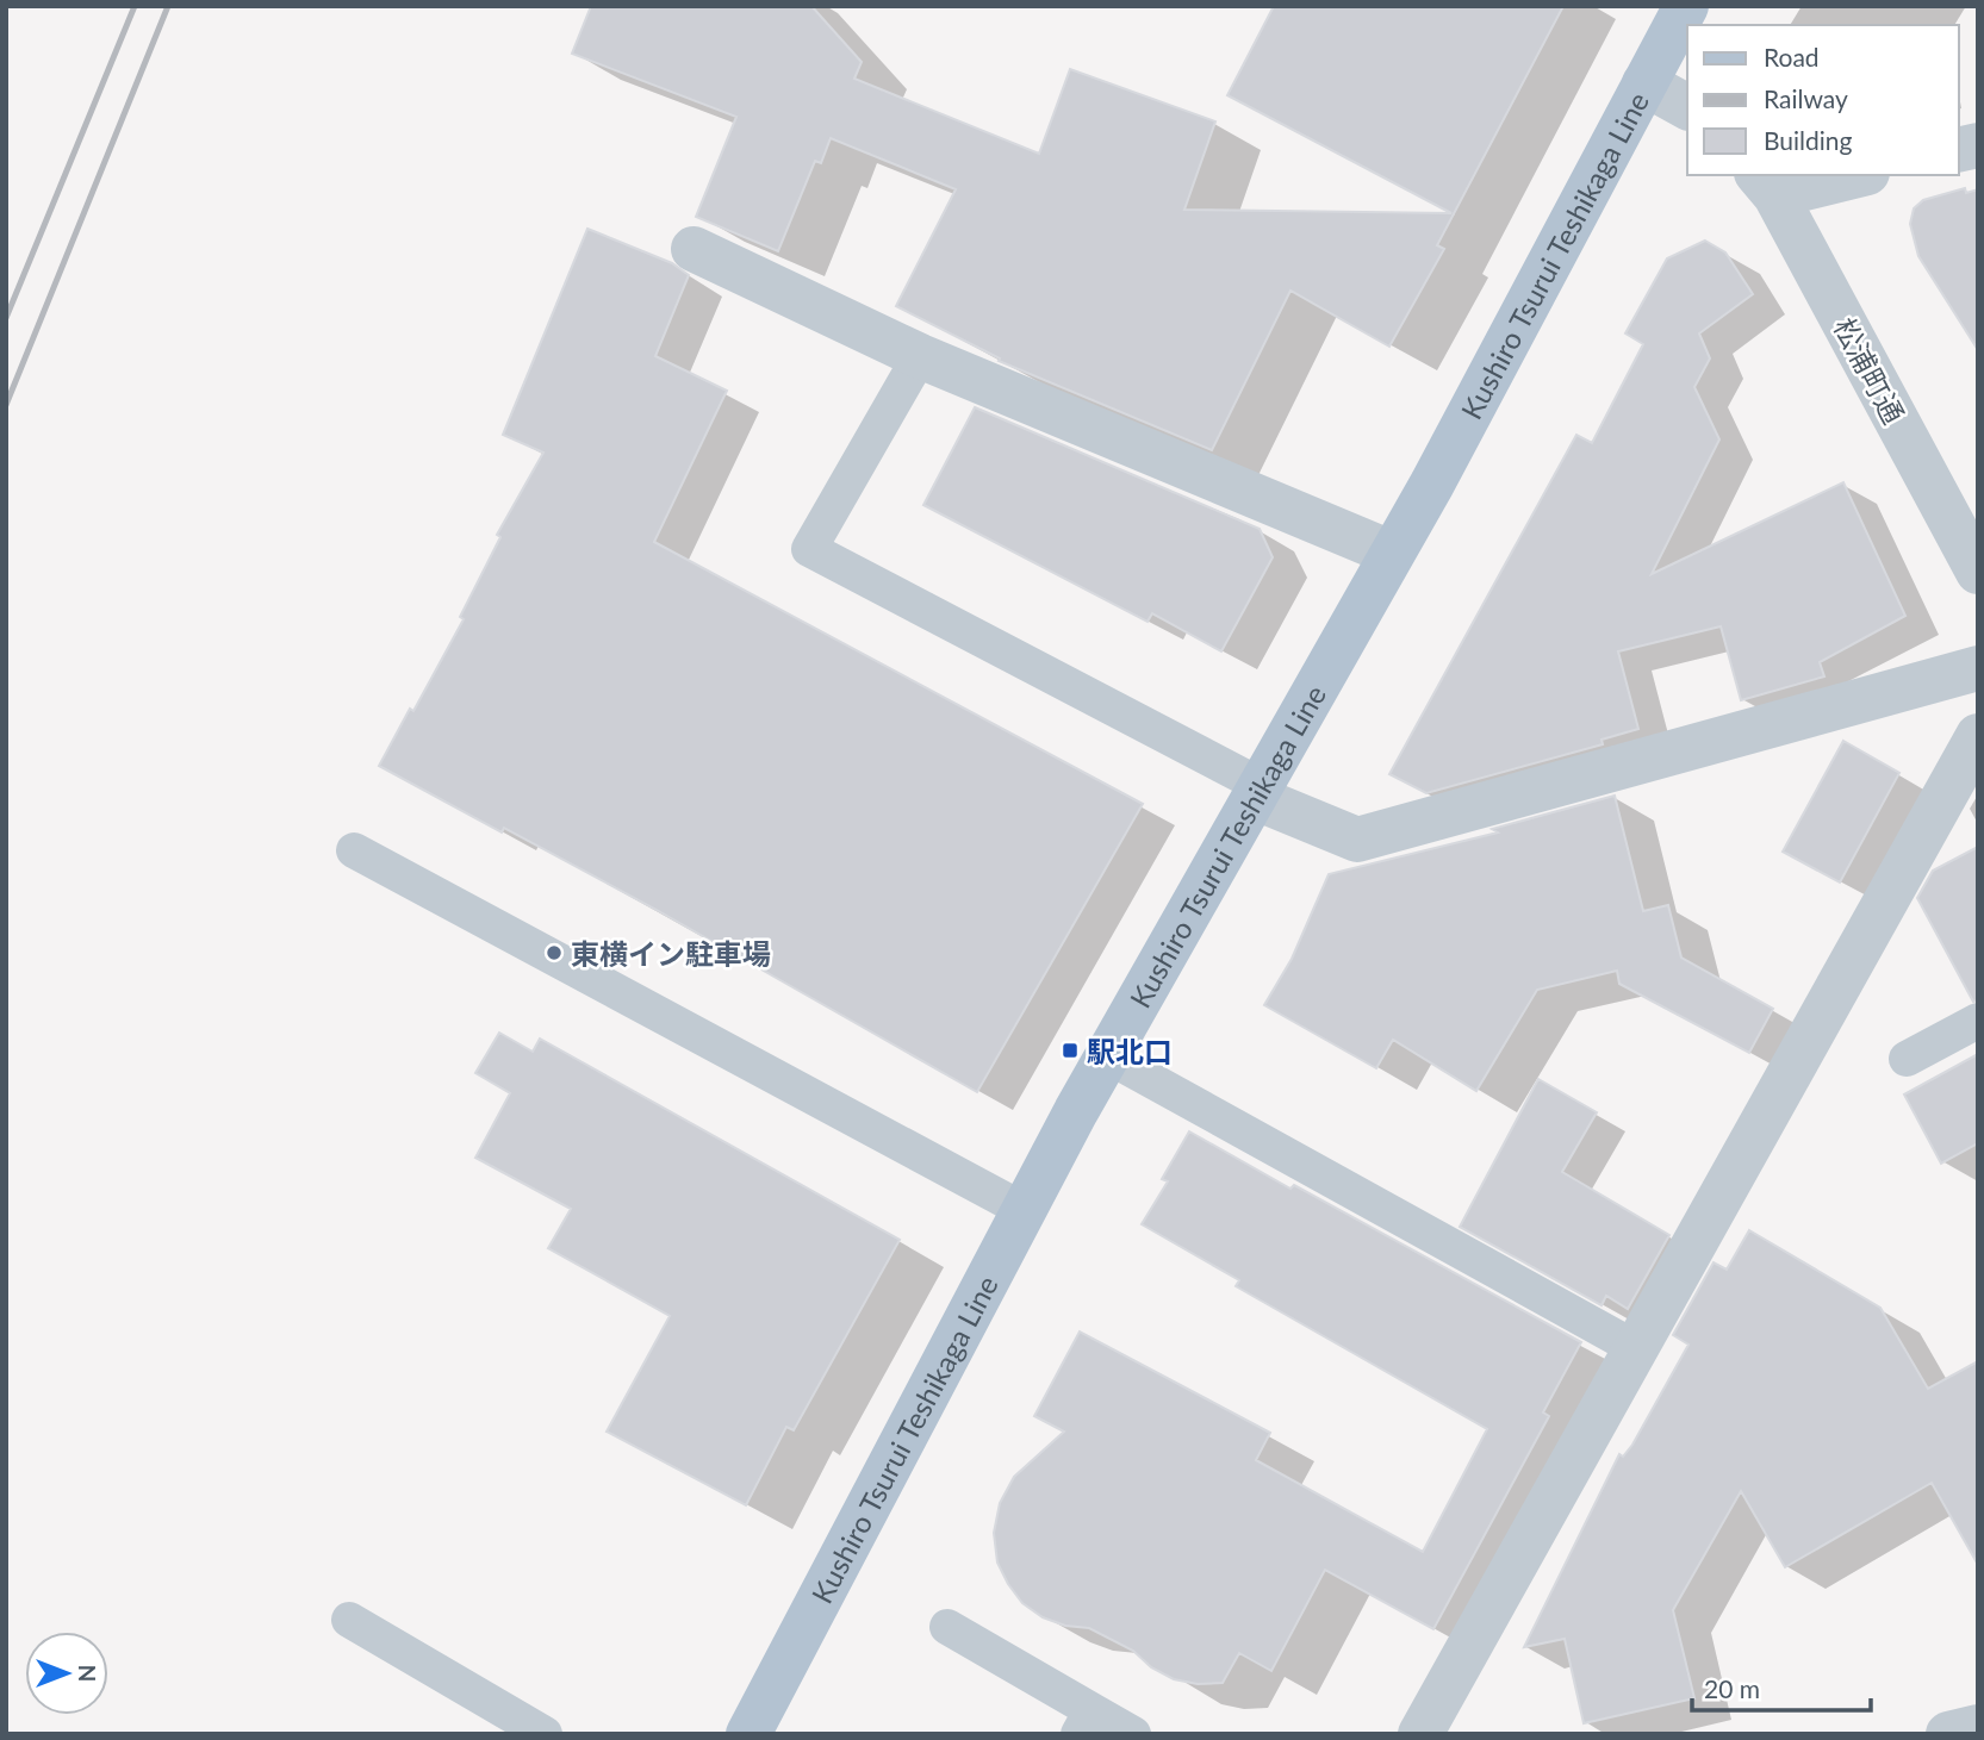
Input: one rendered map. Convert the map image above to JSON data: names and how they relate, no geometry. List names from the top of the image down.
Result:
{
  "streets": {
    "main road": ["Kushiro Tsurui Teshikaga Line"],
    "street": ["松浦町通"]
  },
  "places": {
    "other": ["東横イン駐車場"],
    "transit": ["駅北口"]
  },
  "legend": ["Road", "Railway", "Building"],
  "scale_bar": "20 m",
  "north": "right"
}
